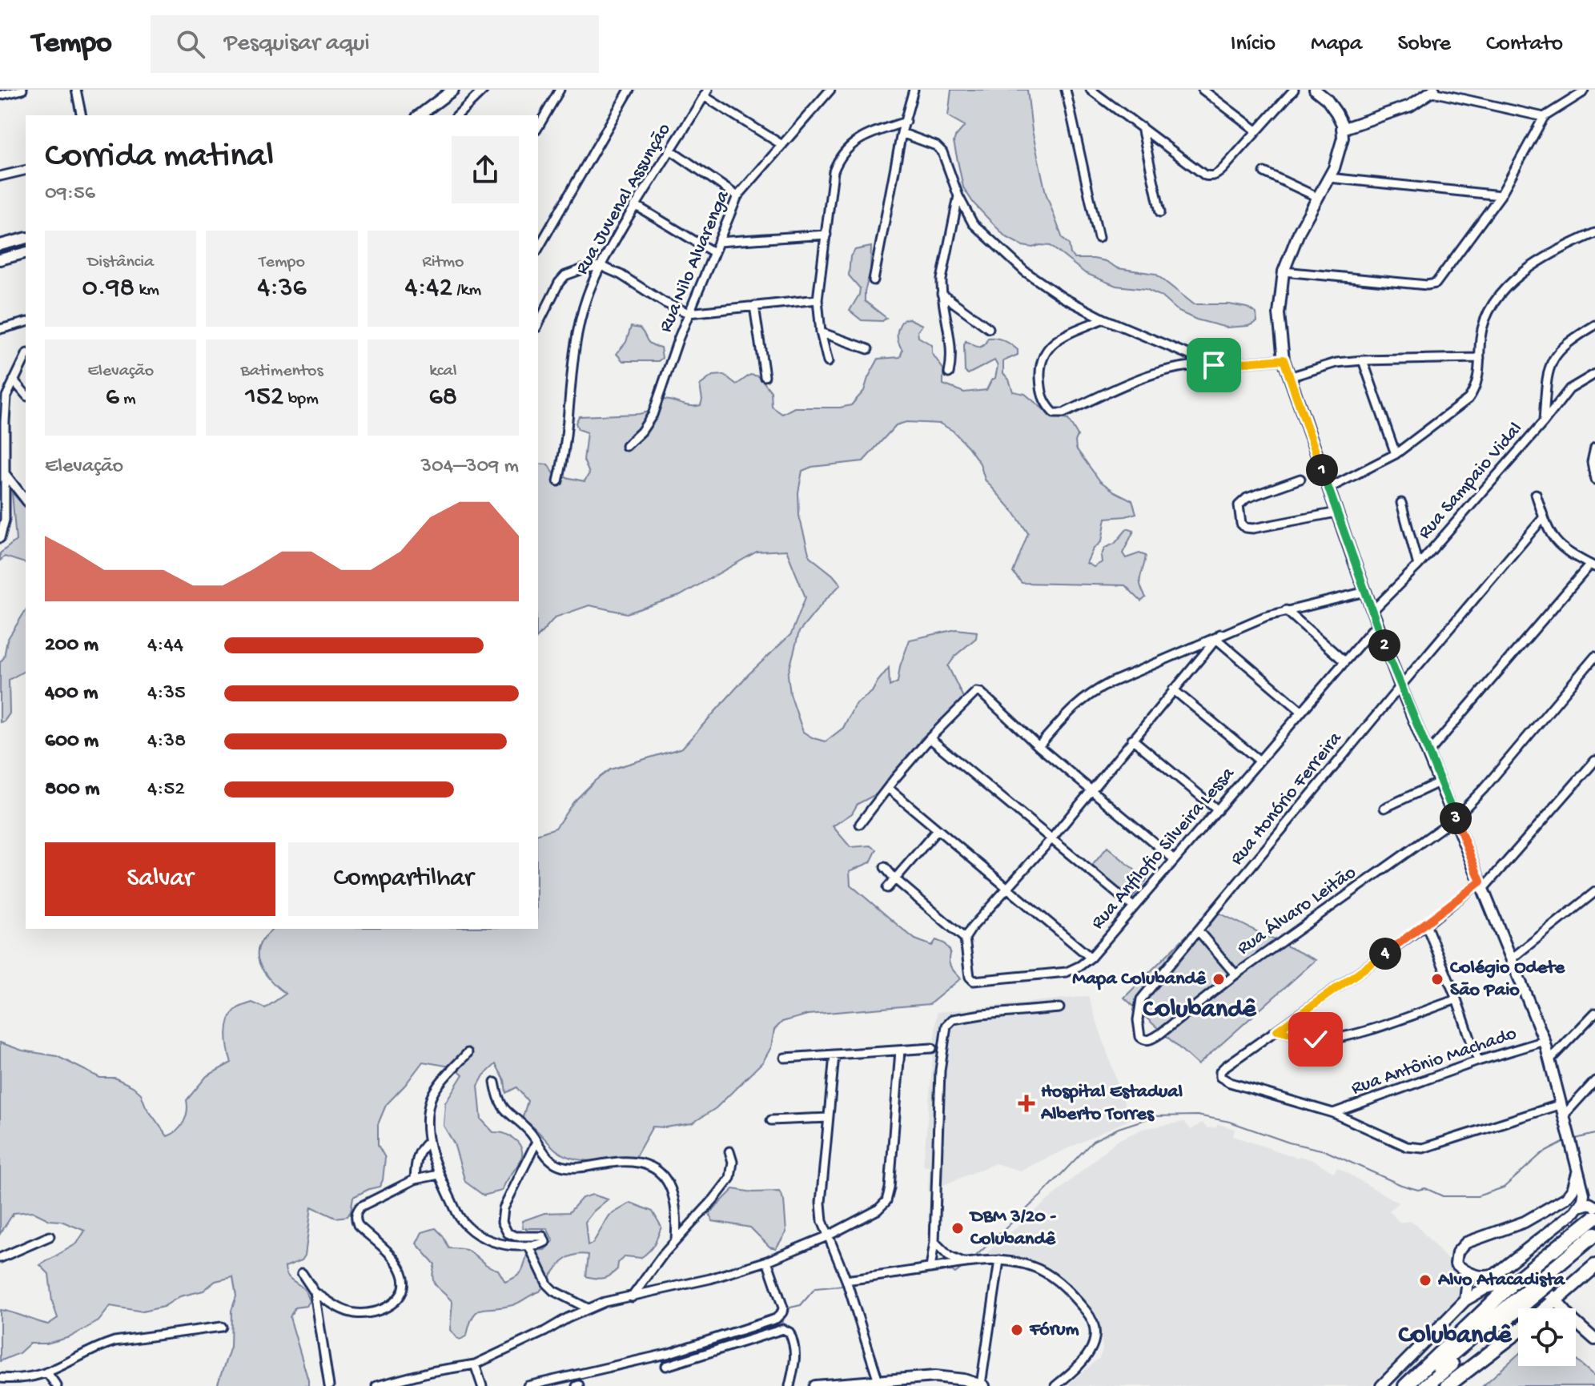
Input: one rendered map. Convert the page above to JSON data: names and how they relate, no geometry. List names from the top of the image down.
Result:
{
  "streets": {
    "street": [
      "Rua Juvenal Assunção",
      "Rua Nilo Alvarenga",
      "Rua Sampaio Vidal",
      "Rua Honório Ferreira",
      "Rua Anfilofio Silveira Lessa",
      "Rua Álvaro Leitão",
      "Rua Antônio Machado"
    ]
  },
  "crossings": [
    ["Rua Honório Ferreira", "Rua Álvaro Leitão"]
  ],
  "districts": ["Colubandê", "Colubandê"],
  "places": {
    "other": [
      "Mapa Colubandê",
      "Colégio Odete São Paio",
      "DBM 3/20 - Colubandê",
      "Alvo Atacadista",
      "Fórum"
    ],
    "health": ["Hospital Estadual Alberto Torres"]
  },
  "page": {
    "header": "Tempo",
    "search": "Pesquisar aqui",
    "nav": [
      "Início",
      "Mapa",
      "Sobre",
      "Contato"
    ],
    "heading": ["Corrida matinal", "09:56"],
    "stats": [
      ["Distância", "0.98 km"],
      ["Tempo", "4:36"],
      ["Ritmo", "4:42 /km"],
      ["Elevação", "6 m"],
      ["Batimentos", "152 bpm"],
      ["kcal", "68"]
    ],
    "chart": ["Elevação", "304–309 m"],
    "pins": [
      "1",
      "2",
      "3",
      "4"
    ],
    "list": [
      {
        "name": "200 m",
        "note": "4:44"
      },
      {
        "name": "400 m",
        "note": "4:35"
      },
      {
        "name": "600 m",
        "note": "4:38"
      },
      {
        "name": "800 m",
        "note": "4:52"
      }
    ],
    "buttons": ["Salvar", "Compartilhar"]
  }
}
